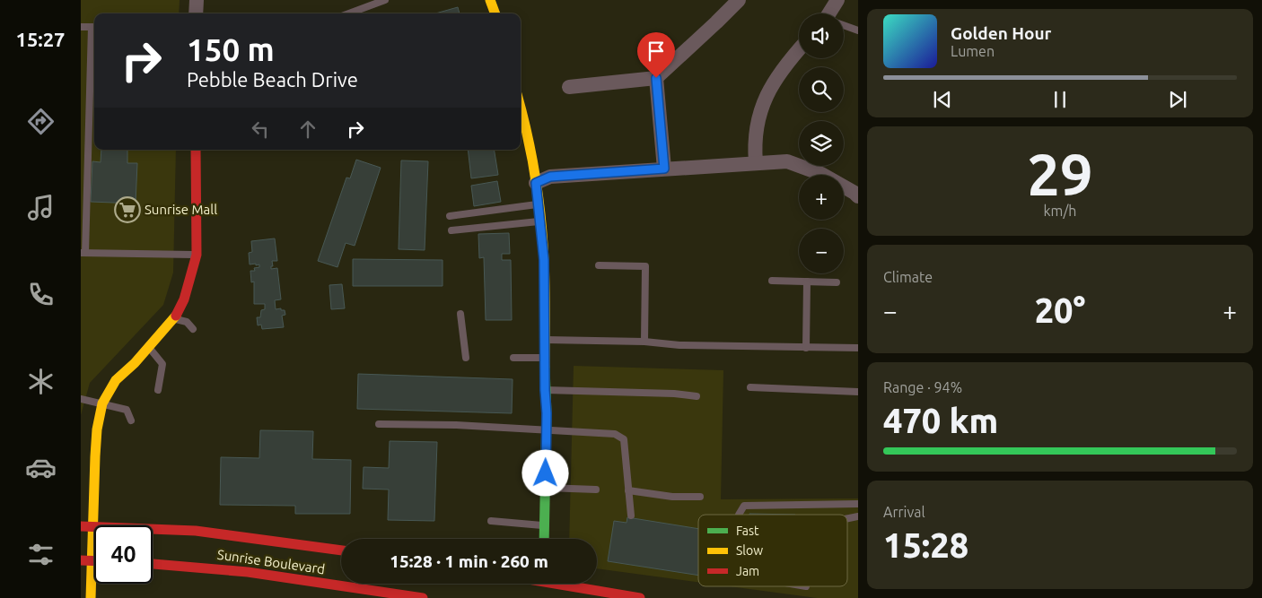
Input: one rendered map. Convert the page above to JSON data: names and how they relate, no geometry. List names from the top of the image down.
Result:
{
  "streets": {
    "street": ["Sunrise Boulevard"]
  },
  "places": {
    "supermarket": ["Sunrise Mall"]
  },
  "legend": ["Fast", "Slow", "Jam"],
  "page": {
    "tabs": "15:27",
    "map_buttons": ["+", "−"],
    "turn": ["150 m", "Pebble Beach Drive"],
    "song": ["Golden Hour", "Lumen"],
    "tile": [
      ["29", "km/h"],
      "Climate",
      ["Range · 94%", "470 km"],
      ["Arrival", "15:28"]
    ],
    "heat": ["−", "20°", "+"],
    "limit": "40",
    "trip": "15:28 · 1 min · 260 m"
  }
}
